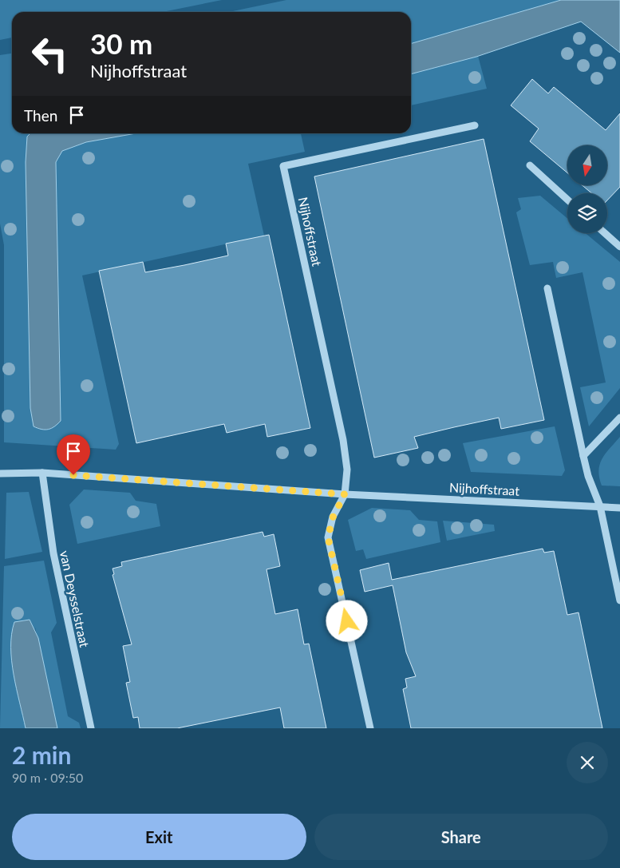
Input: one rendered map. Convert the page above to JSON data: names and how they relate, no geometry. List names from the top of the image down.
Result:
{
  "streets": {
    "street": ["Nijhoffstraat", "van Deysselstraat"]
  },
  "crossings": [
    ["Nijhoffstraat", "van Deysselstraat"]
  ],
  "north": "bottom",
  "page": {
    "turn": ["30 m", "Nijhoffstraat"],
    "then": "Then",
    "heading": ["2 min", "90 m · 09:50"],
    "buttons": ["Exit", "Share"]
  }
}
